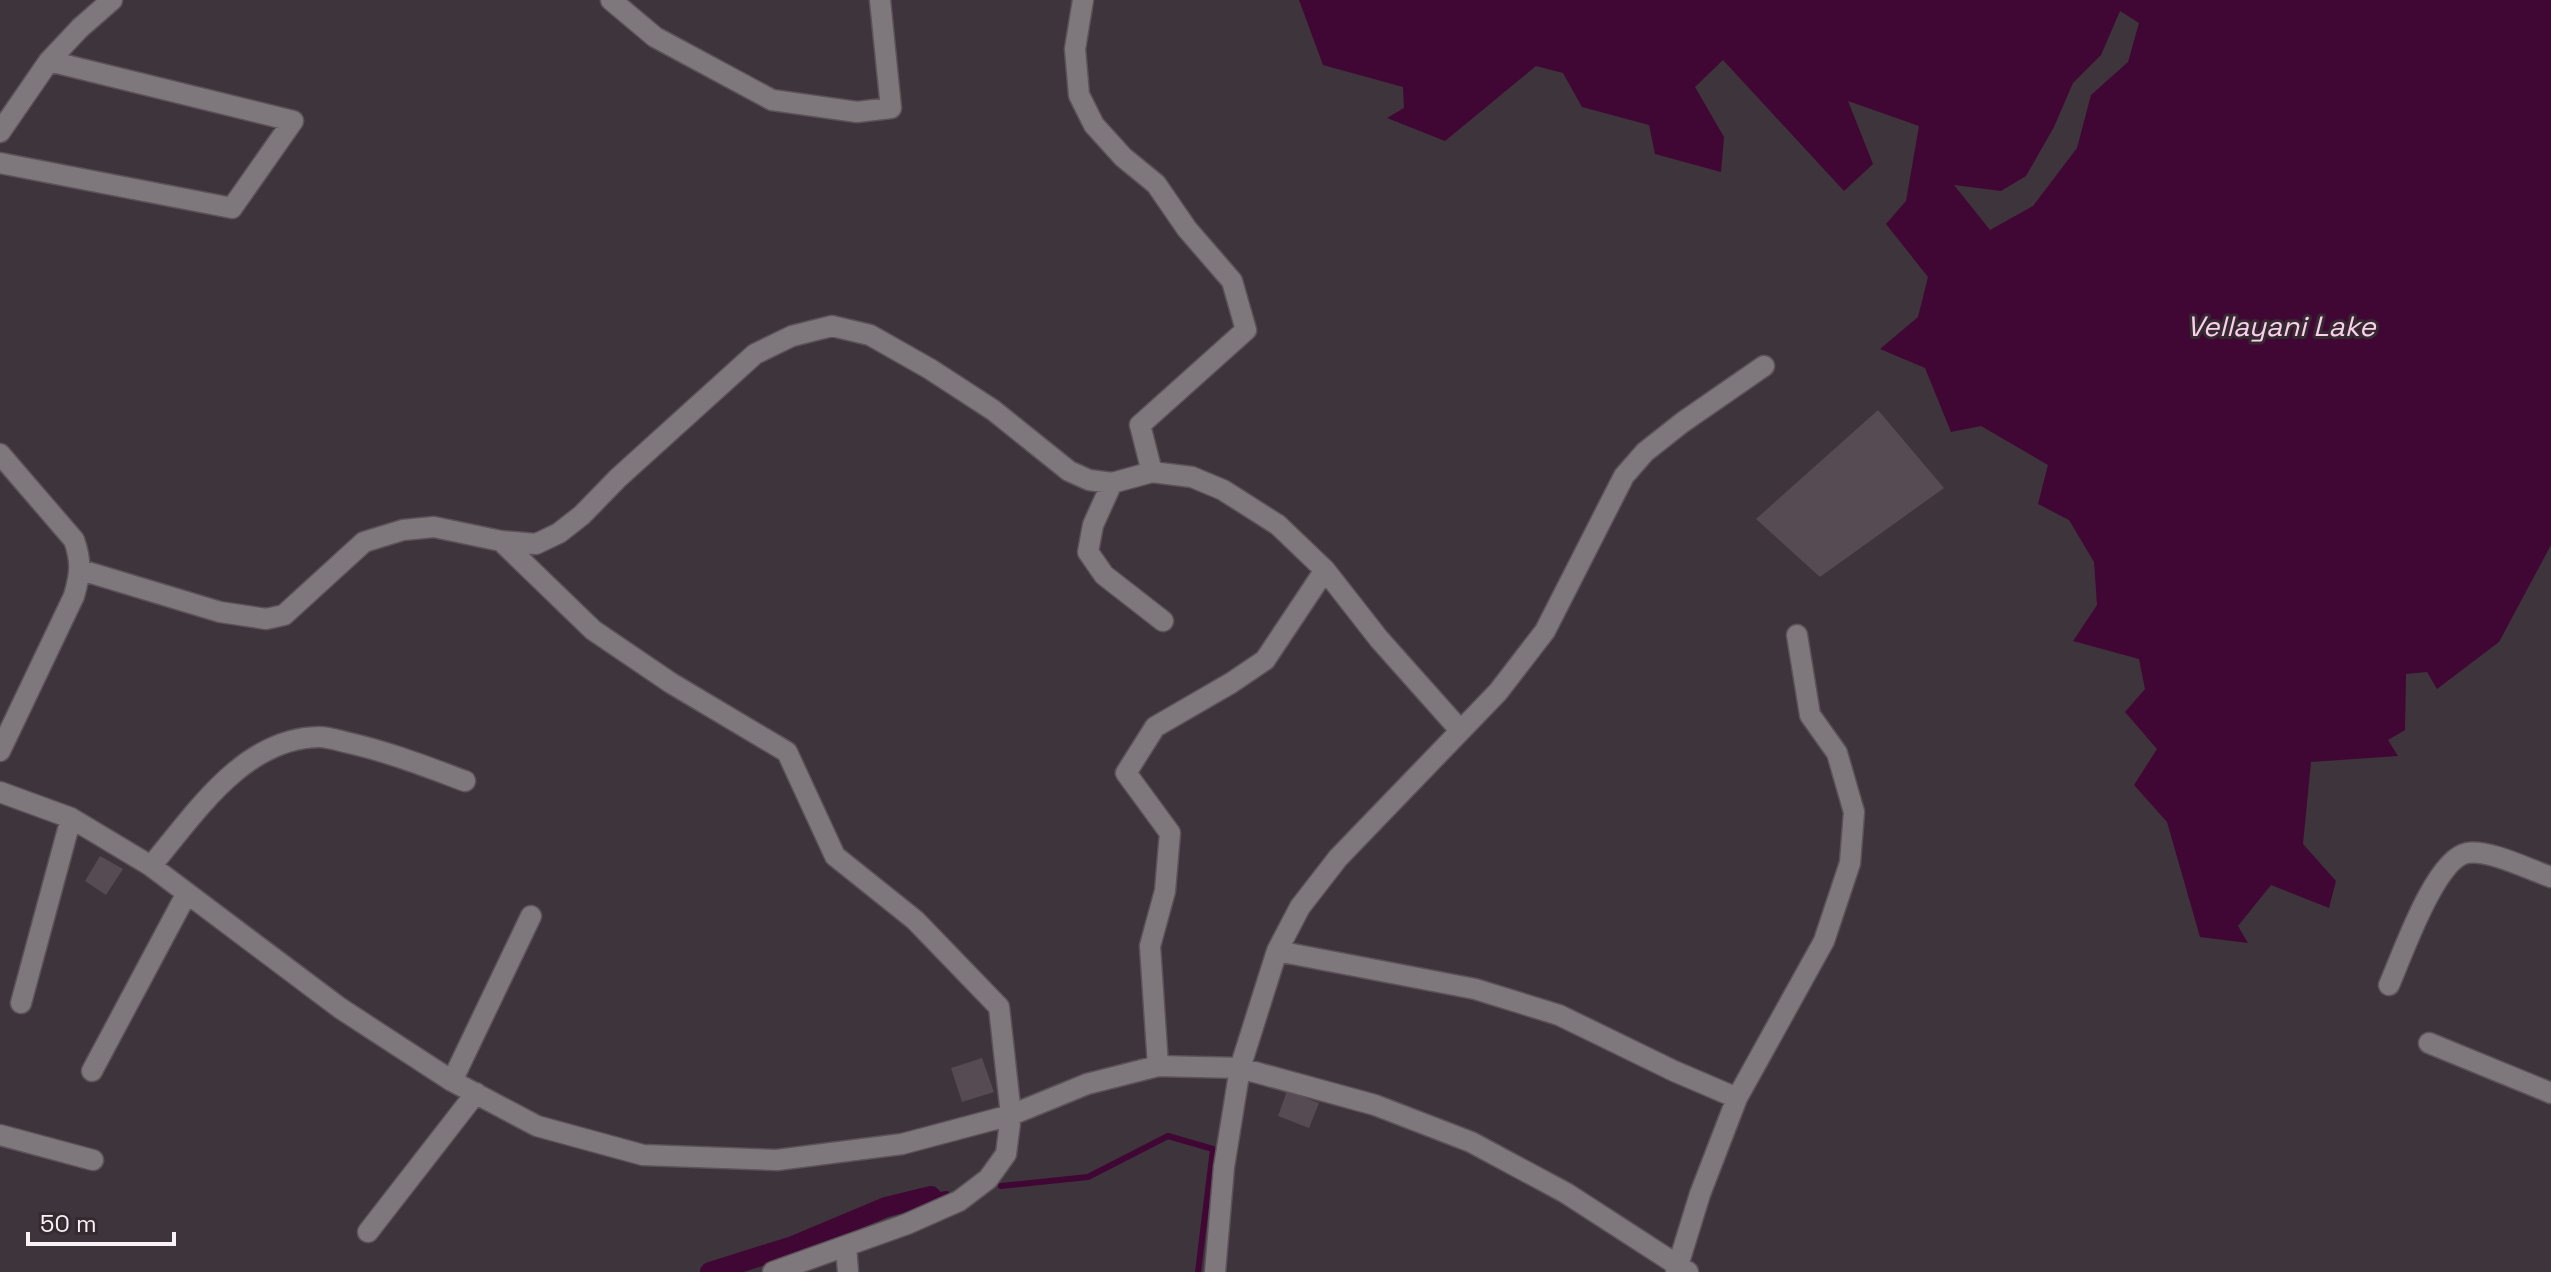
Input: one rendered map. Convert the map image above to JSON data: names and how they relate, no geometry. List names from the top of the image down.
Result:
{
  "water": ["Vellayani Lake"],
  "scale_bar": "50 m"
}
